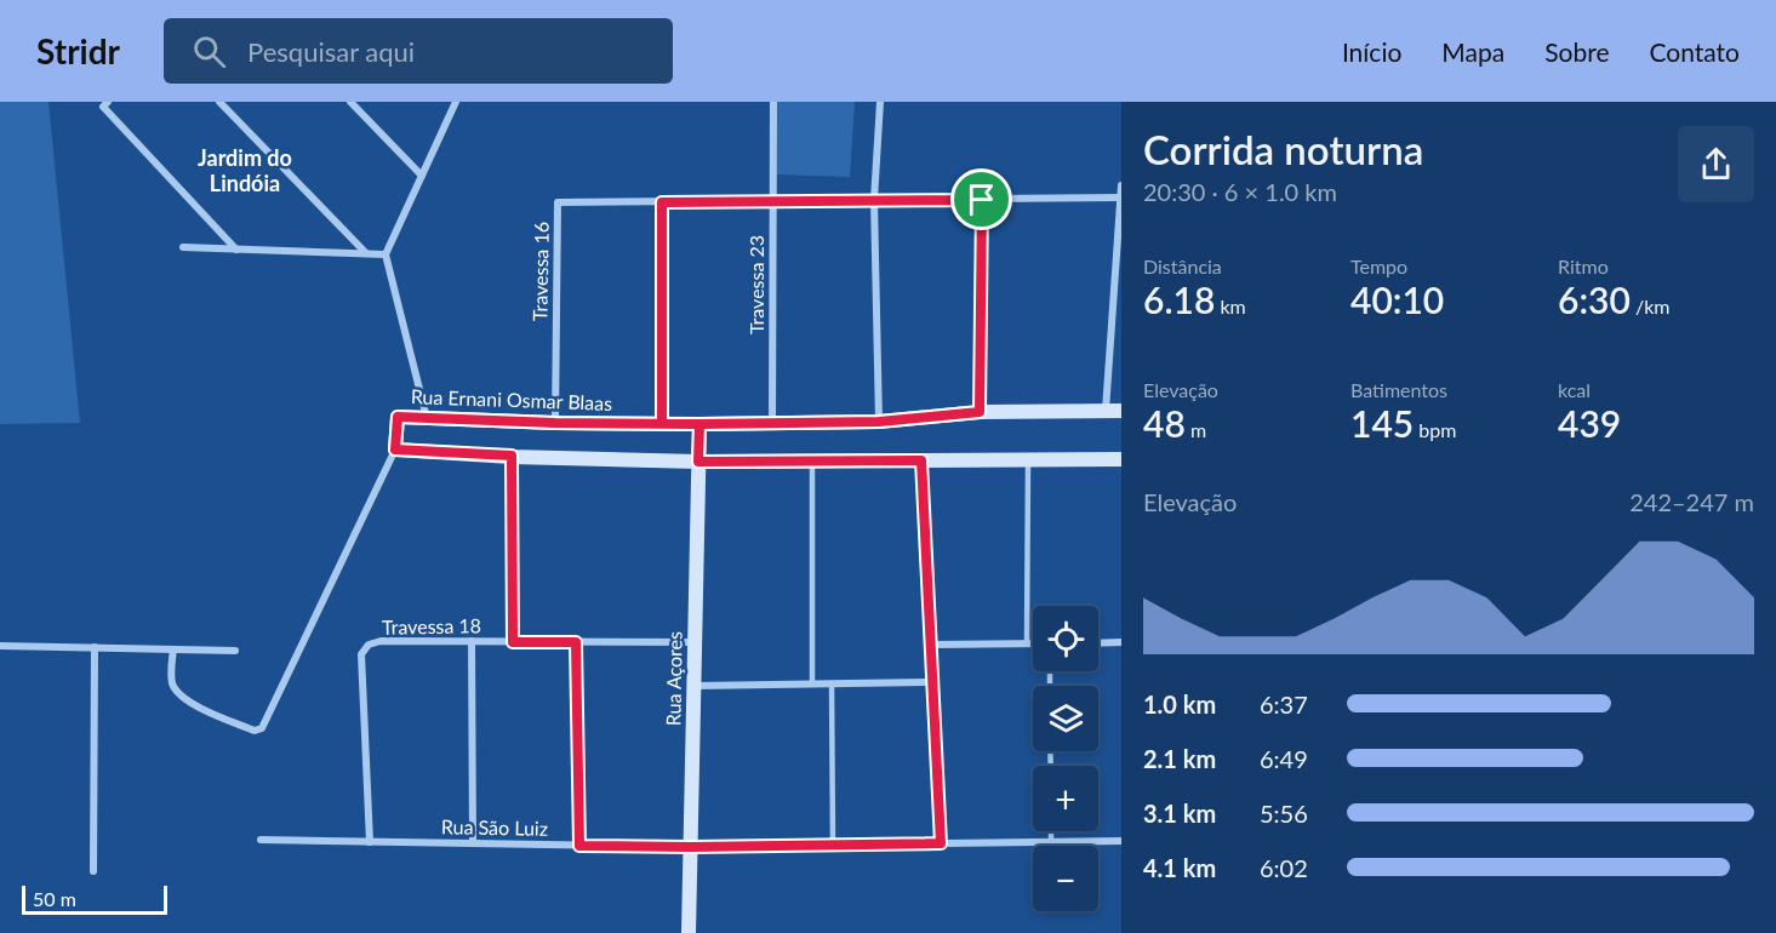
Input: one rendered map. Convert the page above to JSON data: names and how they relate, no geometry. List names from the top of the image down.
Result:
{
  "streets": {
    "street": [
      "Travessa 16",
      "Travessa 23",
      "Rua Ernani Osmar Blaas",
      "Travessa 18",
      "Rua Açores",
      "Rua São Luiz"
    ]
  },
  "crossings": [
    ["Travessa 16", "Travessa 23"],
    ["Travessa 16", "Rua Ernani Osmar Blaas"],
    ["Travessa 23", "Rua Ernani Osmar Blaas"],
    ["Rua Ernani Osmar Blaas", "Rua Açores"],
    ["Travessa 18", "Rua Açores"],
    ["Travessa 18", "Rua São Luiz"],
    ["Rua Açores", "Rua São Luiz"]
  ],
  "districts": ["Jardim do Lindóia"],
  "scale_bar": "50 m",
  "page": {
    "header": "Stridr",
    "search": "Pesquisar aqui",
    "nav": [
      "Início",
      "Mapa",
      "Sobre",
      "Contato"
    ],
    "heading": ["Corrida noturna", "20:30 · 6 × 1.0 km"],
    "stats": [
      ["Distância", "6.18 km"],
      ["Tempo", "40:10"],
      ["Ritmo", "6:30 /km"],
      ["Elevação", "48 m"],
      ["Batimentos", "145 bpm"],
      ["kcal", "439"]
    ],
    "chart": ["Elevação", "242–247 m"],
    "map_buttons": ["+", "−"],
    "list": [
      {
        "name": "1.0 km",
        "note": "6:37"
      },
      {
        "name": "2.1 km",
        "note": "6:49"
      },
      {
        "name": "3.1 km",
        "note": "5:56"
      },
      {
        "name": "4.1 km",
        "note": "6:02"
      }
    ],
    "scale": "50 m"
  }
}
